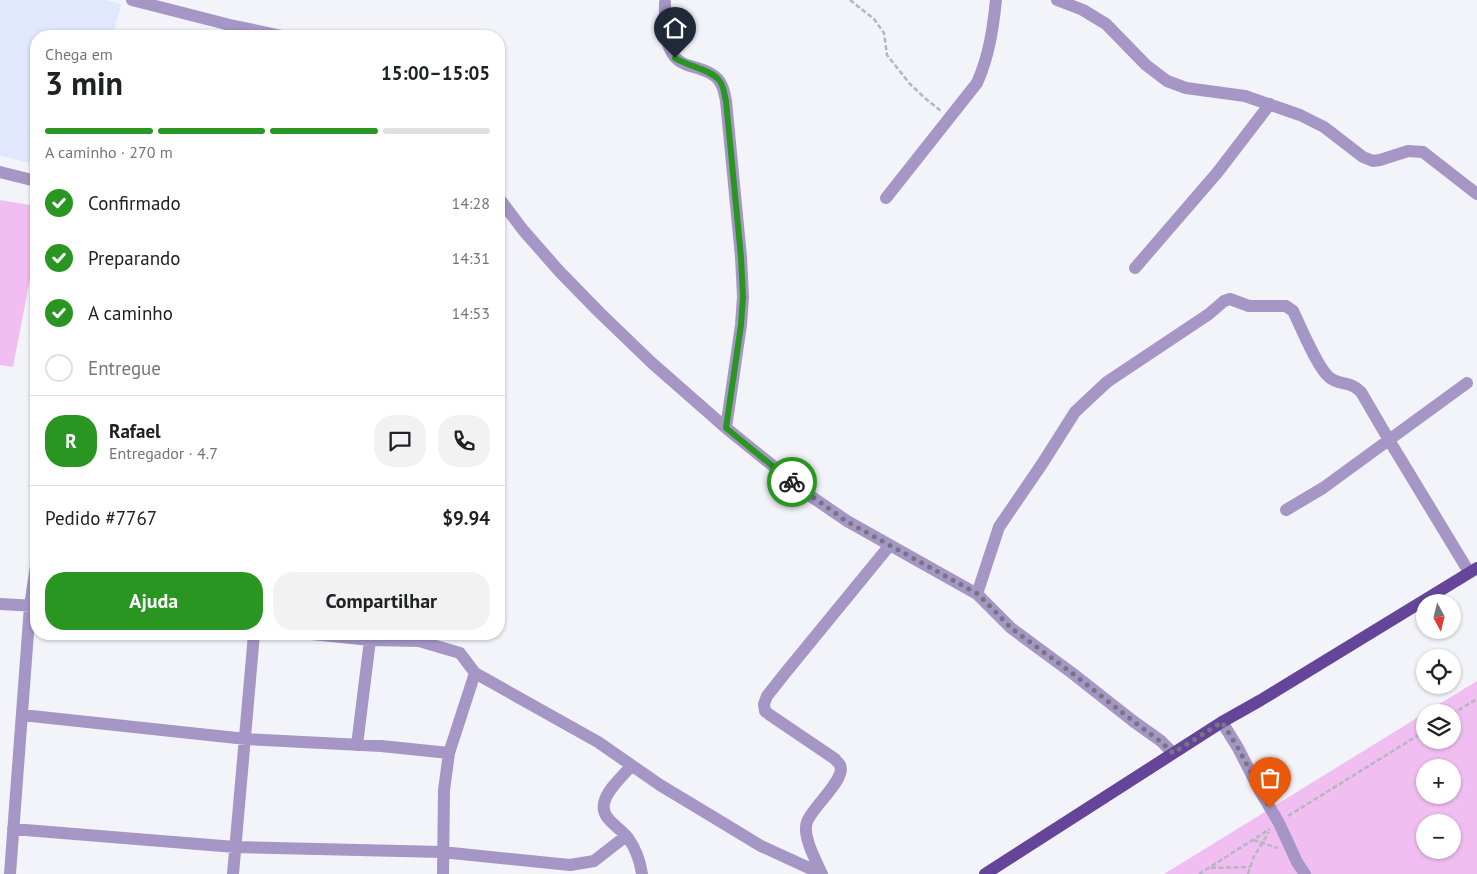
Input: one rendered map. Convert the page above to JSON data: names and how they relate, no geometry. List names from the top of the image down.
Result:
{
  "north": "bottom",
  "page": {
    "heading": ["3 min", "Chega em", "15:00–15:05"],
    "panel": [
      "Rafael",
      "Entregador · 4.7",
      "Pedido #7767",
      "$9.94"
    ],
    "bar": "A caminho · 270 m",
    "list": [
      ["Confirmado", "14:28"],
      ["Preparando", "14:31"],
      ["A caminho", "14:53"],
      "Entregue"
    ],
    "round": "R",
    "buttons": ["Ajuda", "Compartilhar"],
    "map_buttons": ["+", "−"]
  }
}
